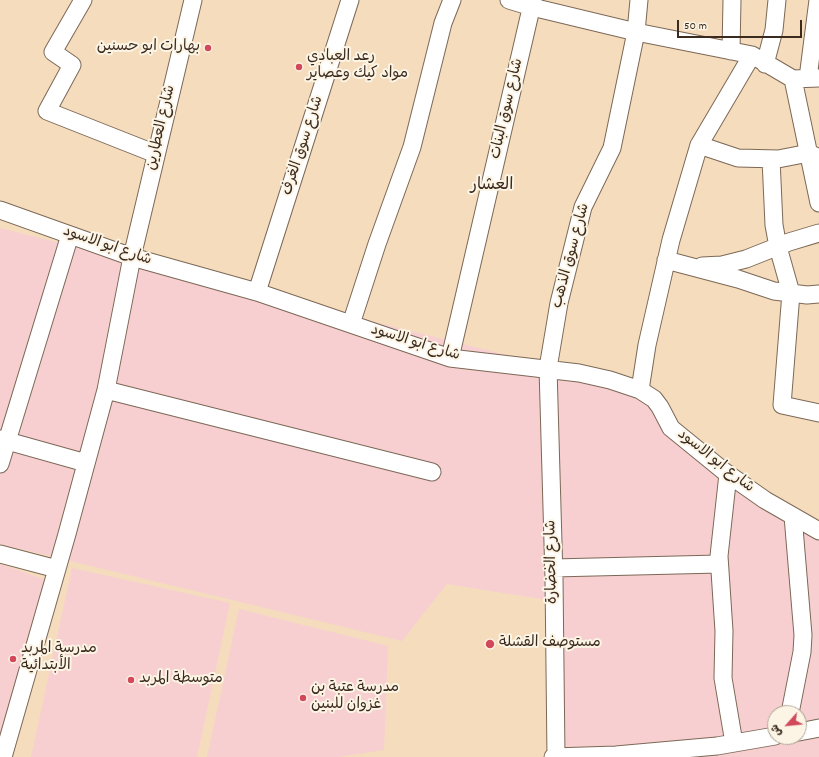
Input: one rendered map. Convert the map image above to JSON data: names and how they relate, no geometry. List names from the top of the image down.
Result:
{
  "streets": {
    "street": [
      "شارع سوق البنات",
      "شارع العطارين",
      "شارع سوق الغرف",
      "شارع ابو الاسود",
      "شارع سوق الذهب",
      "شارع الخضارة"
    ]
  },
  "crossings": [
    ["شارع سوق البنات", "شارع ابو الاسود"],
    ["شارع العطارين", "شارع ابو الاسود"],
    ["شارع سوق الغرف", "شارع ابو الاسود"],
    ["شارع ابو الاسود", "شارع سوق الذهب"],
    ["شارع ابو الاسود", "شارع الخضارة"],
    ["شارع سوق الذهب", "شارع الخضارة"]
  ],
  "districts": ["العشار"],
  "places": [
    "بهارات ابو حسنين",
    "رعد العبادي مواد كيك وعصاير",
    "مستوصف القشلة",
    "مدرسة المربد الأبتدائية",
    "متوسطة المربد",
    "مدرسة عتبة بن غزوان للبنين"
  ],
  "scale_bar": "50 m",
  "north": "bottom left"
}
